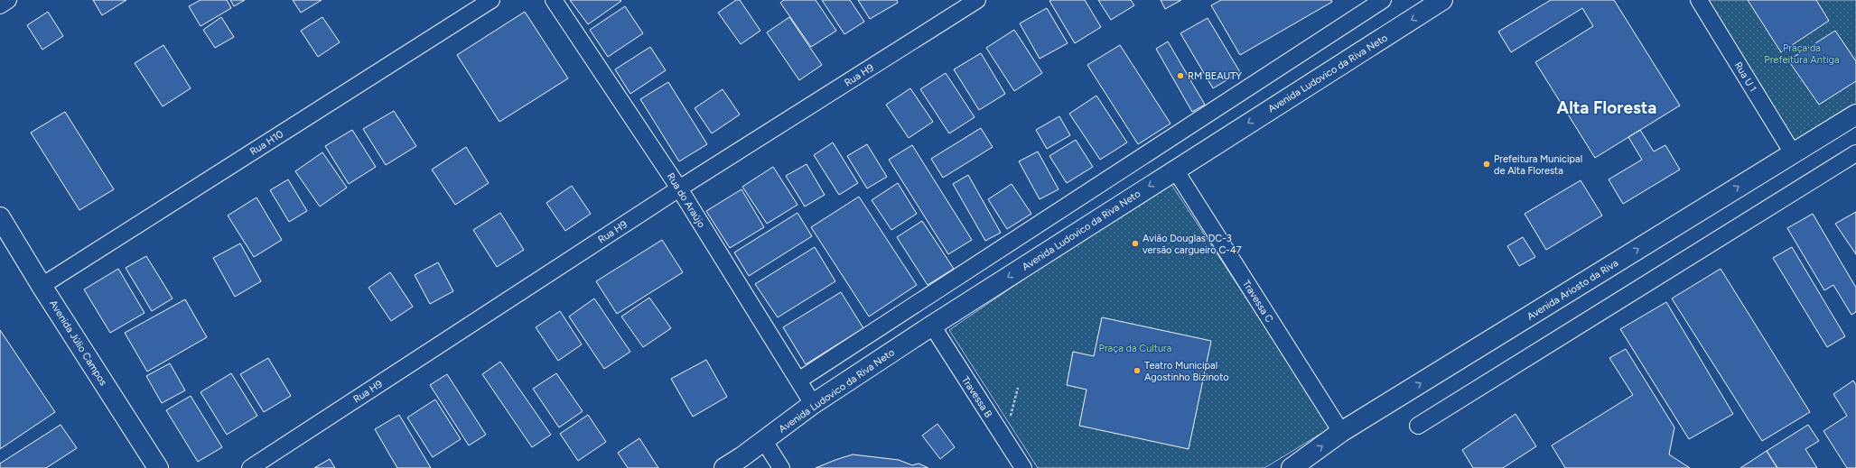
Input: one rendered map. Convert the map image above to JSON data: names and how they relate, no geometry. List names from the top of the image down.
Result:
{
  "streets": {
    "street": [
      "Avenida Ludovico da Riva Neto",
      "Rua H9",
      "Rua U 1",
      "Rua H10",
      "Rua do Araújo",
      "Avenida Ariosto da Riva",
      "Travessa C",
      "Avenida Júlio Campos",
      "Travessa B"
    ]
  },
  "crossings": [
    ["Avenida Ludovico da Riva Neto", "Rua do Araújo"],
    ["Avenida Ludovico da Riva Neto", "Travessa C"],
    ["Avenida Ludovico da Riva Neto", "Travessa B"],
    ["Rua H9", "Rua do Araújo"],
    ["Rua U 1", "Avenida Ariosto da Riva"],
    ["Rua H10", "Avenida Júlio Campos"],
    ["Avenida Ariosto da Riva", "Travessa C"]
  ],
  "districts": ["Alta Floresta"],
  "parks": ["Praça da Prefeitura Antiga", "Praça da Cultura"],
  "places": [
    "RM BEAUTY",
    "Prefeitura Municipal de Alta Floresta",
    "Avião Douglas DC-3 versão cargueiro C-47",
    "Teatro Municipal Agostinho Bizinoto"
  ]
}
